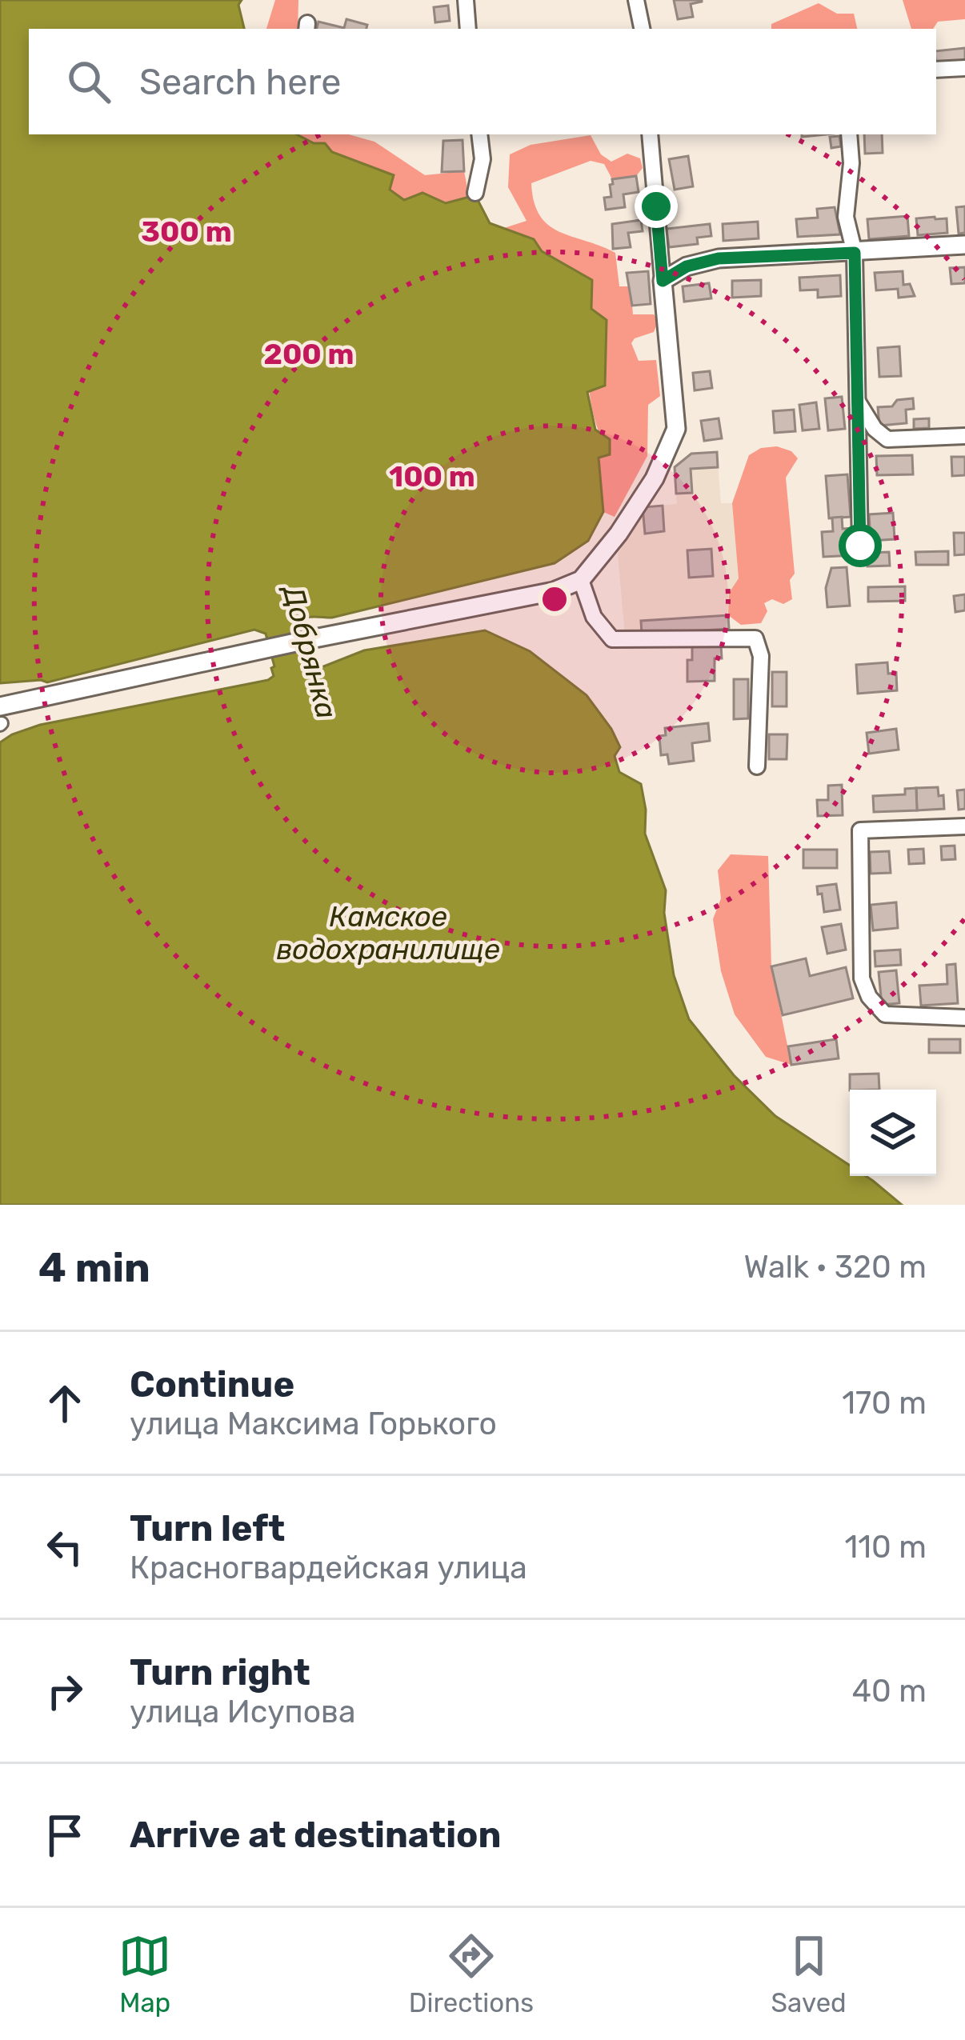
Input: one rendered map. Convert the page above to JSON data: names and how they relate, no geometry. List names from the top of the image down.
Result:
{
  "water": ["Добрянка", "Камское водохранилище"],
  "page": {
    "search": "Search here",
    "heading": ["4 min", "Walk · 320 m"],
    "list": [
      ["Continue", "улица Максима Горького", "170 m"],
      ["Turn left", "Красногвардейская улица", "110 m"],
      ["Turn right", "улица Исупова", "40 m"],
      "Arrive at destination"
    ],
    "nav": ["Map", "Directions", "Saved"]
  },
  "rings": ["300 m", "200 m", "100 m"]
}
